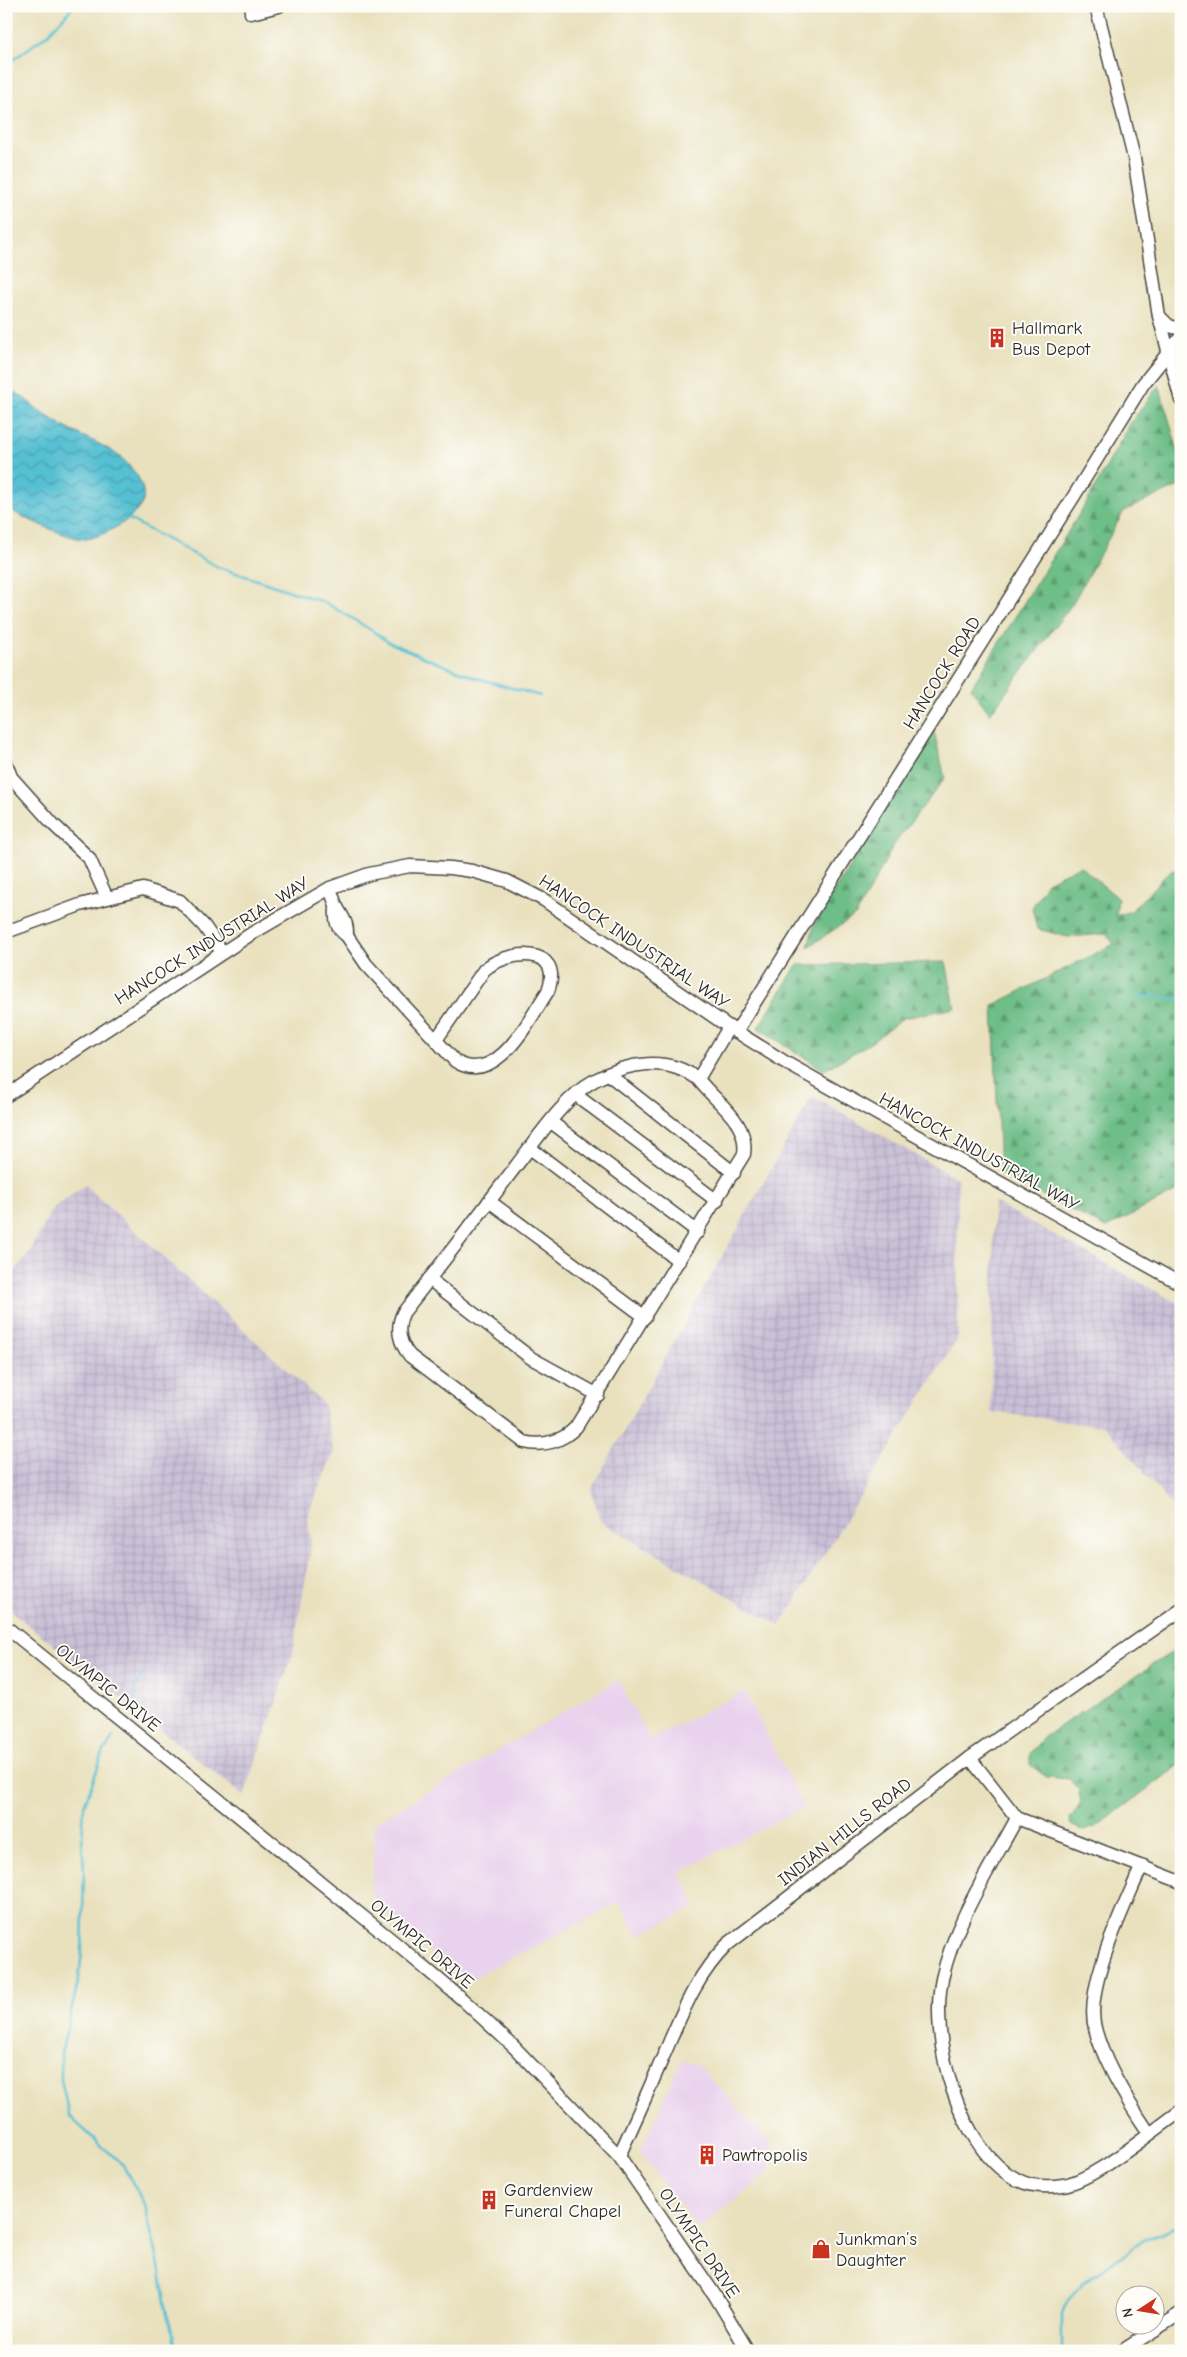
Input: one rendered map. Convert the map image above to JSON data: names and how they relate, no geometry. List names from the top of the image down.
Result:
{
  "streets": {
    "street": [
      "HANCOCK ROAD",
      "HANCOCK INDUSTRIAL WAY",
      "OLYMPIC DRIVE",
      "INDIAN HILLS ROAD"
    ]
  },
  "crossings": [
    ["HANCOCK ROAD", "HANCOCK INDUSTRIAL WAY"],
    ["OLYMPIC DRIVE", "INDIAN HILLS ROAD"]
  ],
  "places": {
    "building": ["Hallmark Bus Depot", "Pawtropolis", "Gardenview Funeral Chapel"],
    "shop": ["Junkman’s Daughter"]
  },
  "north": "left"
}
